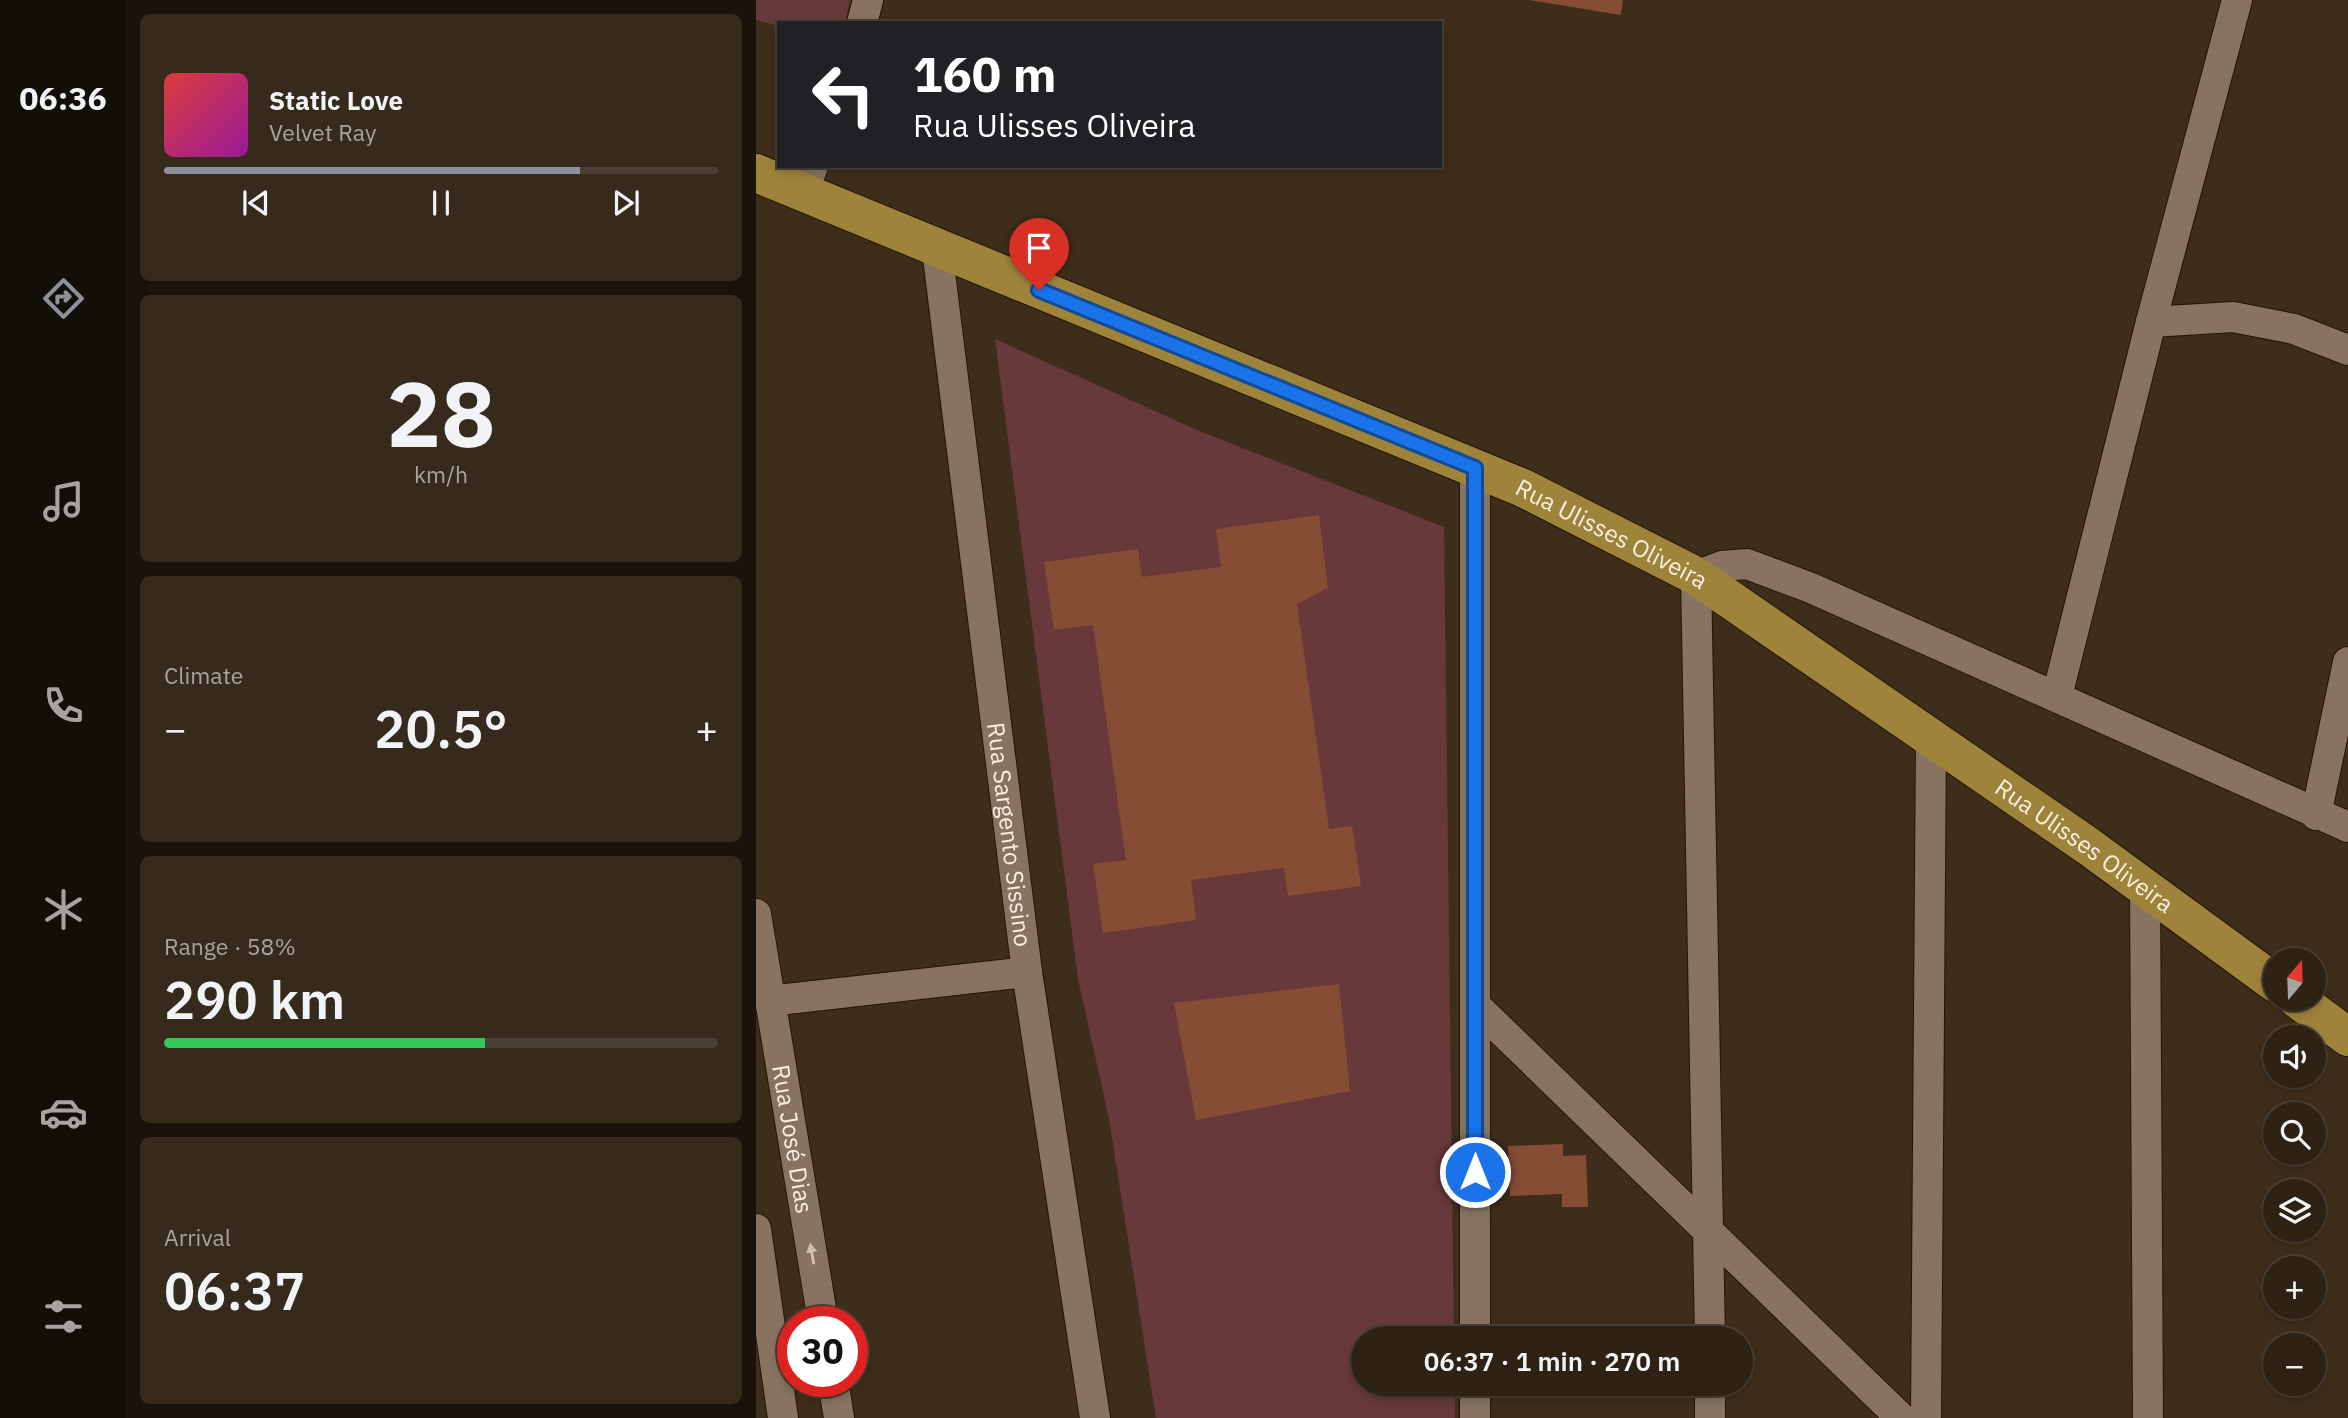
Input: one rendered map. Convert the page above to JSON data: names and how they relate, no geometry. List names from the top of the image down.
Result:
{
  "streets": {
    "main road": ["Rua Ulisses Oliveira"],
    "street": ["Rua Sargento Sissino", "Rua José Dias"]
  },
  "crossings": [
    ["Rua Ulisses Oliveira", "Rua Sargento Sissino"]
  ],
  "one_way": ["Rua José Dias"],
  "north": "top",
  "page": {
    "tabs": "06:36",
    "turn": ["160 m", "Rua Ulisses Oliveira"],
    "song": ["Static Love", "Velvet Ray"],
    "tile": [
      ["28", "km/h"],
      "Climate",
      ["Range · 58%", "290 km"],
      ["Arrival", "06:37"]
    ],
    "heat": ["−", "20.5°", "+"],
    "map_buttons": ["+", "−"],
    "limit": "30",
    "trip": "06:37 · 1 min · 270 m"
  }
}
